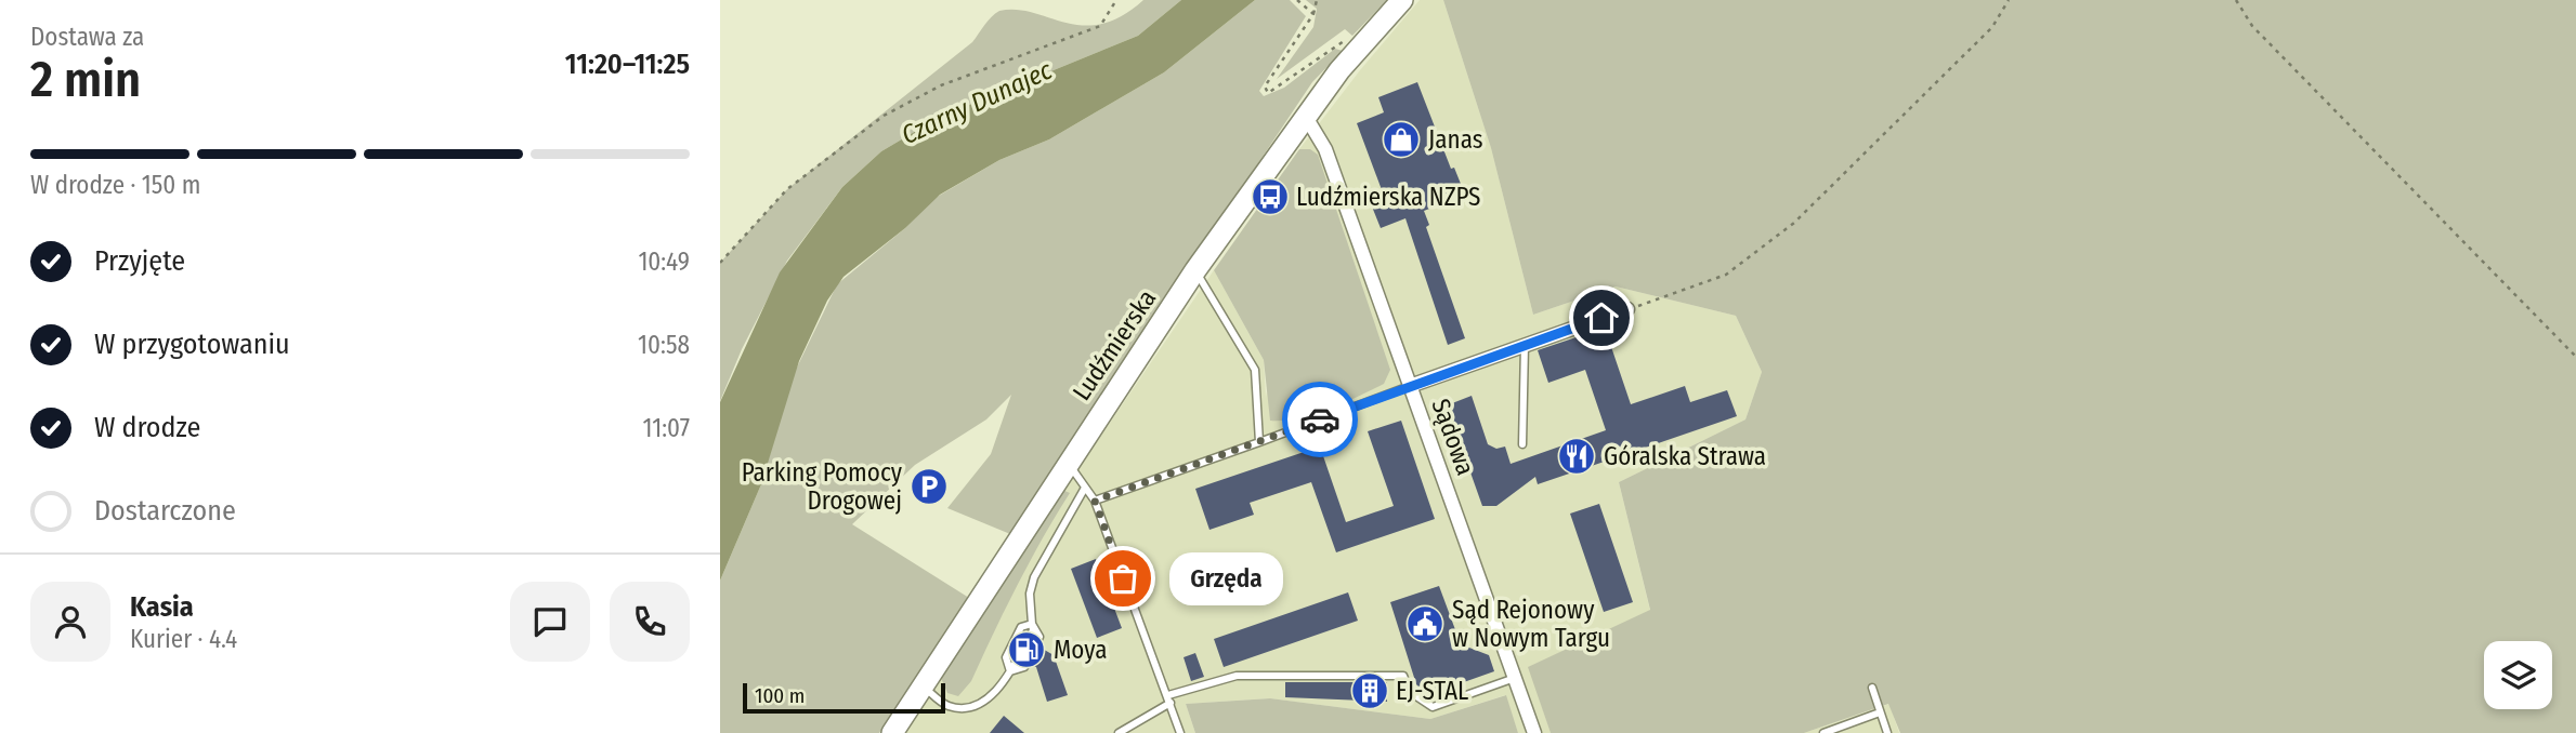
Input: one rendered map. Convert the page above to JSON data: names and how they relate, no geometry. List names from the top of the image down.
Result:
{
  "streets": {
    "main road": ["Ludźmierska"],
    "street": ["Sądowa"]
  },
  "crossings": [
    ["Ludźmierska", "Sądowa"]
  ],
  "water": ["Czarny Dunajec"],
  "places": {
    "shop": ["Janas"],
    "bus stop": ["Ludźmierska NZPS"],
    "restaurant": ["Góralska Strawa"],
    "parking": ["Parking Pomocy Drogowej"],
    "other": ["Grzęda"],
    "public building": ["Sąd Rejonowy w Nowym Targu"],
    "fuel station": ["Moya"],
    "building": ["EJ-STAL"]
  },
  "scale_bar": "100 m",
  "page": {
    "heading": ["2 min", "Dostawa za", "11:20–11:25"],
    "panel": ["Kasia", "Kurier · 4.4"],
    "bar": "W drodze · 150 m",
    "list": [
      ["Przyjęte", "10:49"],
      ["W przygotowaniu", "10:58"],
      ["W drodze", "11:07"],
      "Dostarczone"
    ],
    "bubble": "Grzęda",
    "scale": "100 m"
  }
}
